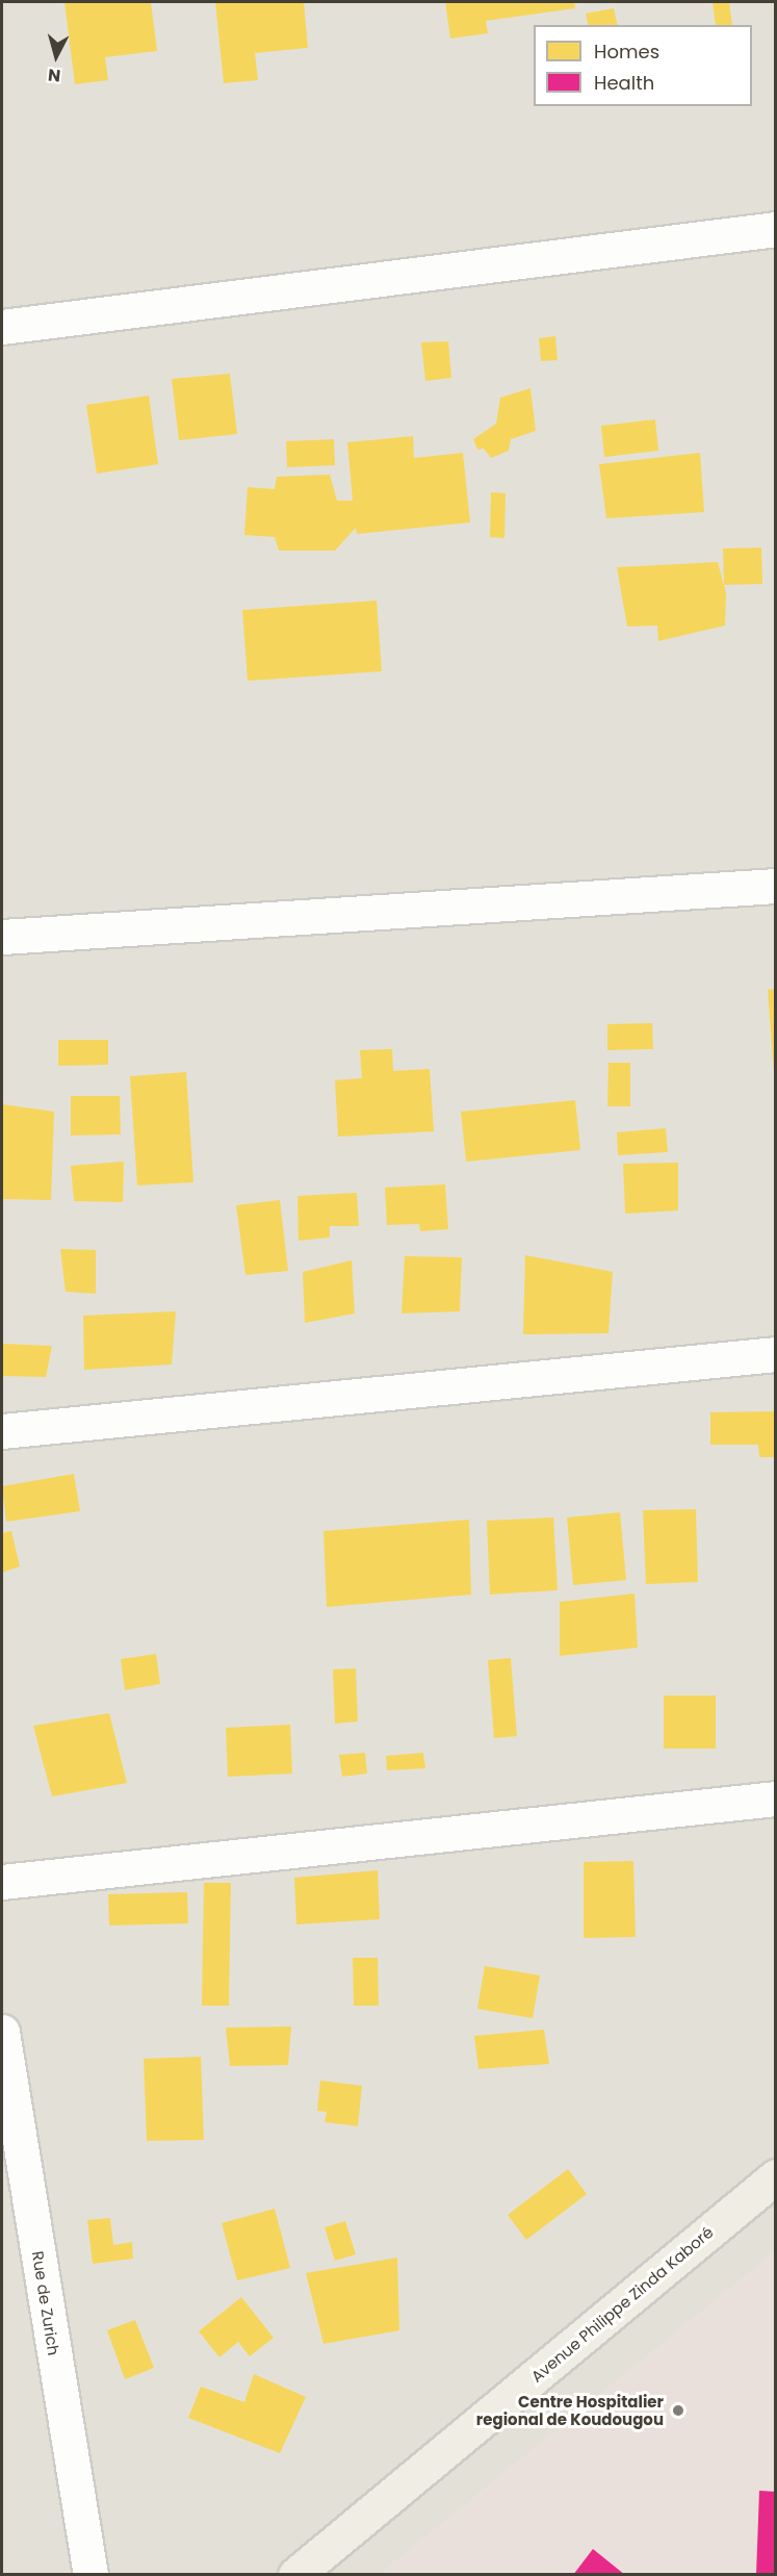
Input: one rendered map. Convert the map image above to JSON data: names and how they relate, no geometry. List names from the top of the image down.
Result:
{
  "streets": {
    "main road": ["Avenue Philippe Zinda Kaboré"],
    "street": ["Rue de Zurich"]
  },
  "places": ["Centre Hospitalier regional de Koudougou"],
  "legend": ["Homes", "Health"],
  "north": "bottom"
}
